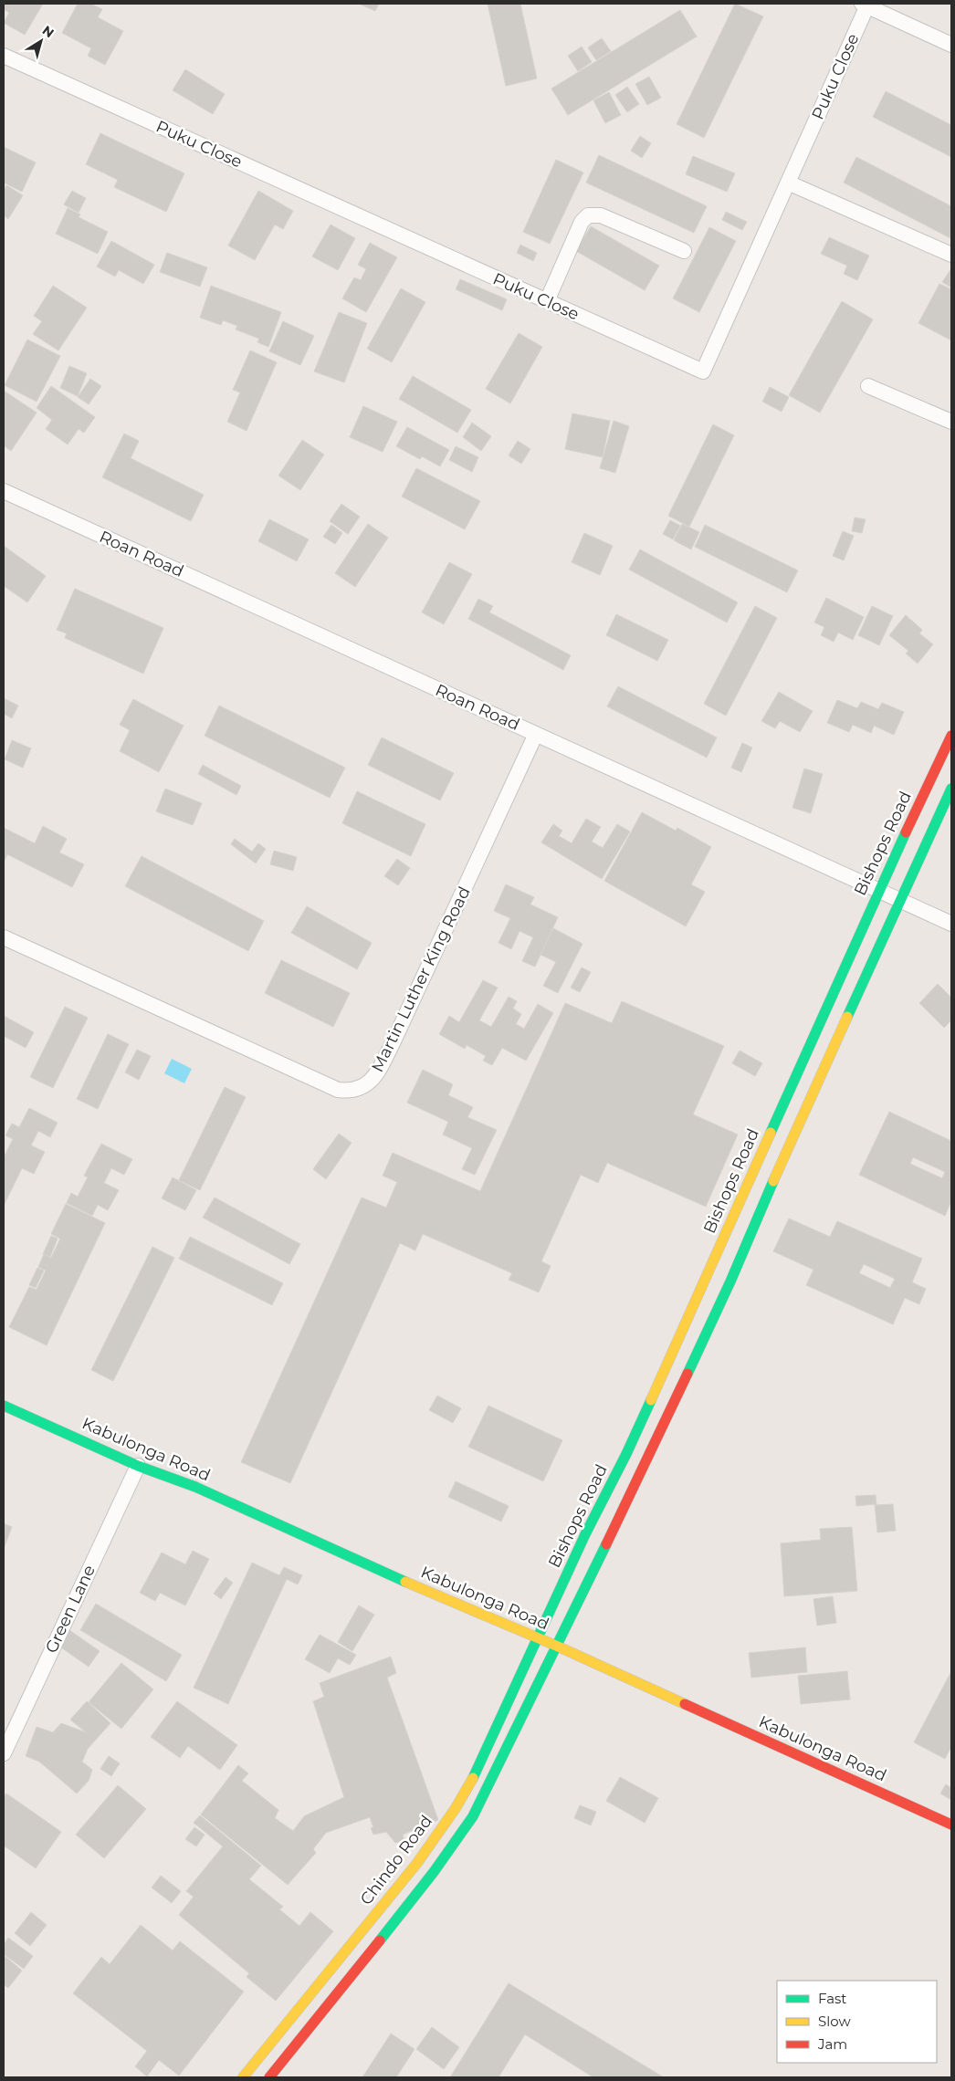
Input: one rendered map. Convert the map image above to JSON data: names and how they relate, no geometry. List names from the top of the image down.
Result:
{
  "streets": {
    "main road": ["Bishops Road", "Kabulonga Road", "Chindo Road"],
    "street": [
      "Puku Close",
      "Roan Road",
      "Martin Luther King Road",
      "Green Lane"
    ]
  },
  "crossings": [
    ["Roan Road", "Bishops Road"],
    ["Roan Road", "Martin Luther King Road"],
    ["Bishops Road", "Kabulonga Road"],
    ["Bishops Road", "Chindo Road"],
    ["Kabulonga Road", "Green Lane"],
    ["Kabulonga Road", "Chindo Road"]
  ],
  "legend": ["Fast", "Slow", "Jam"],
  "north": "top right"
}
